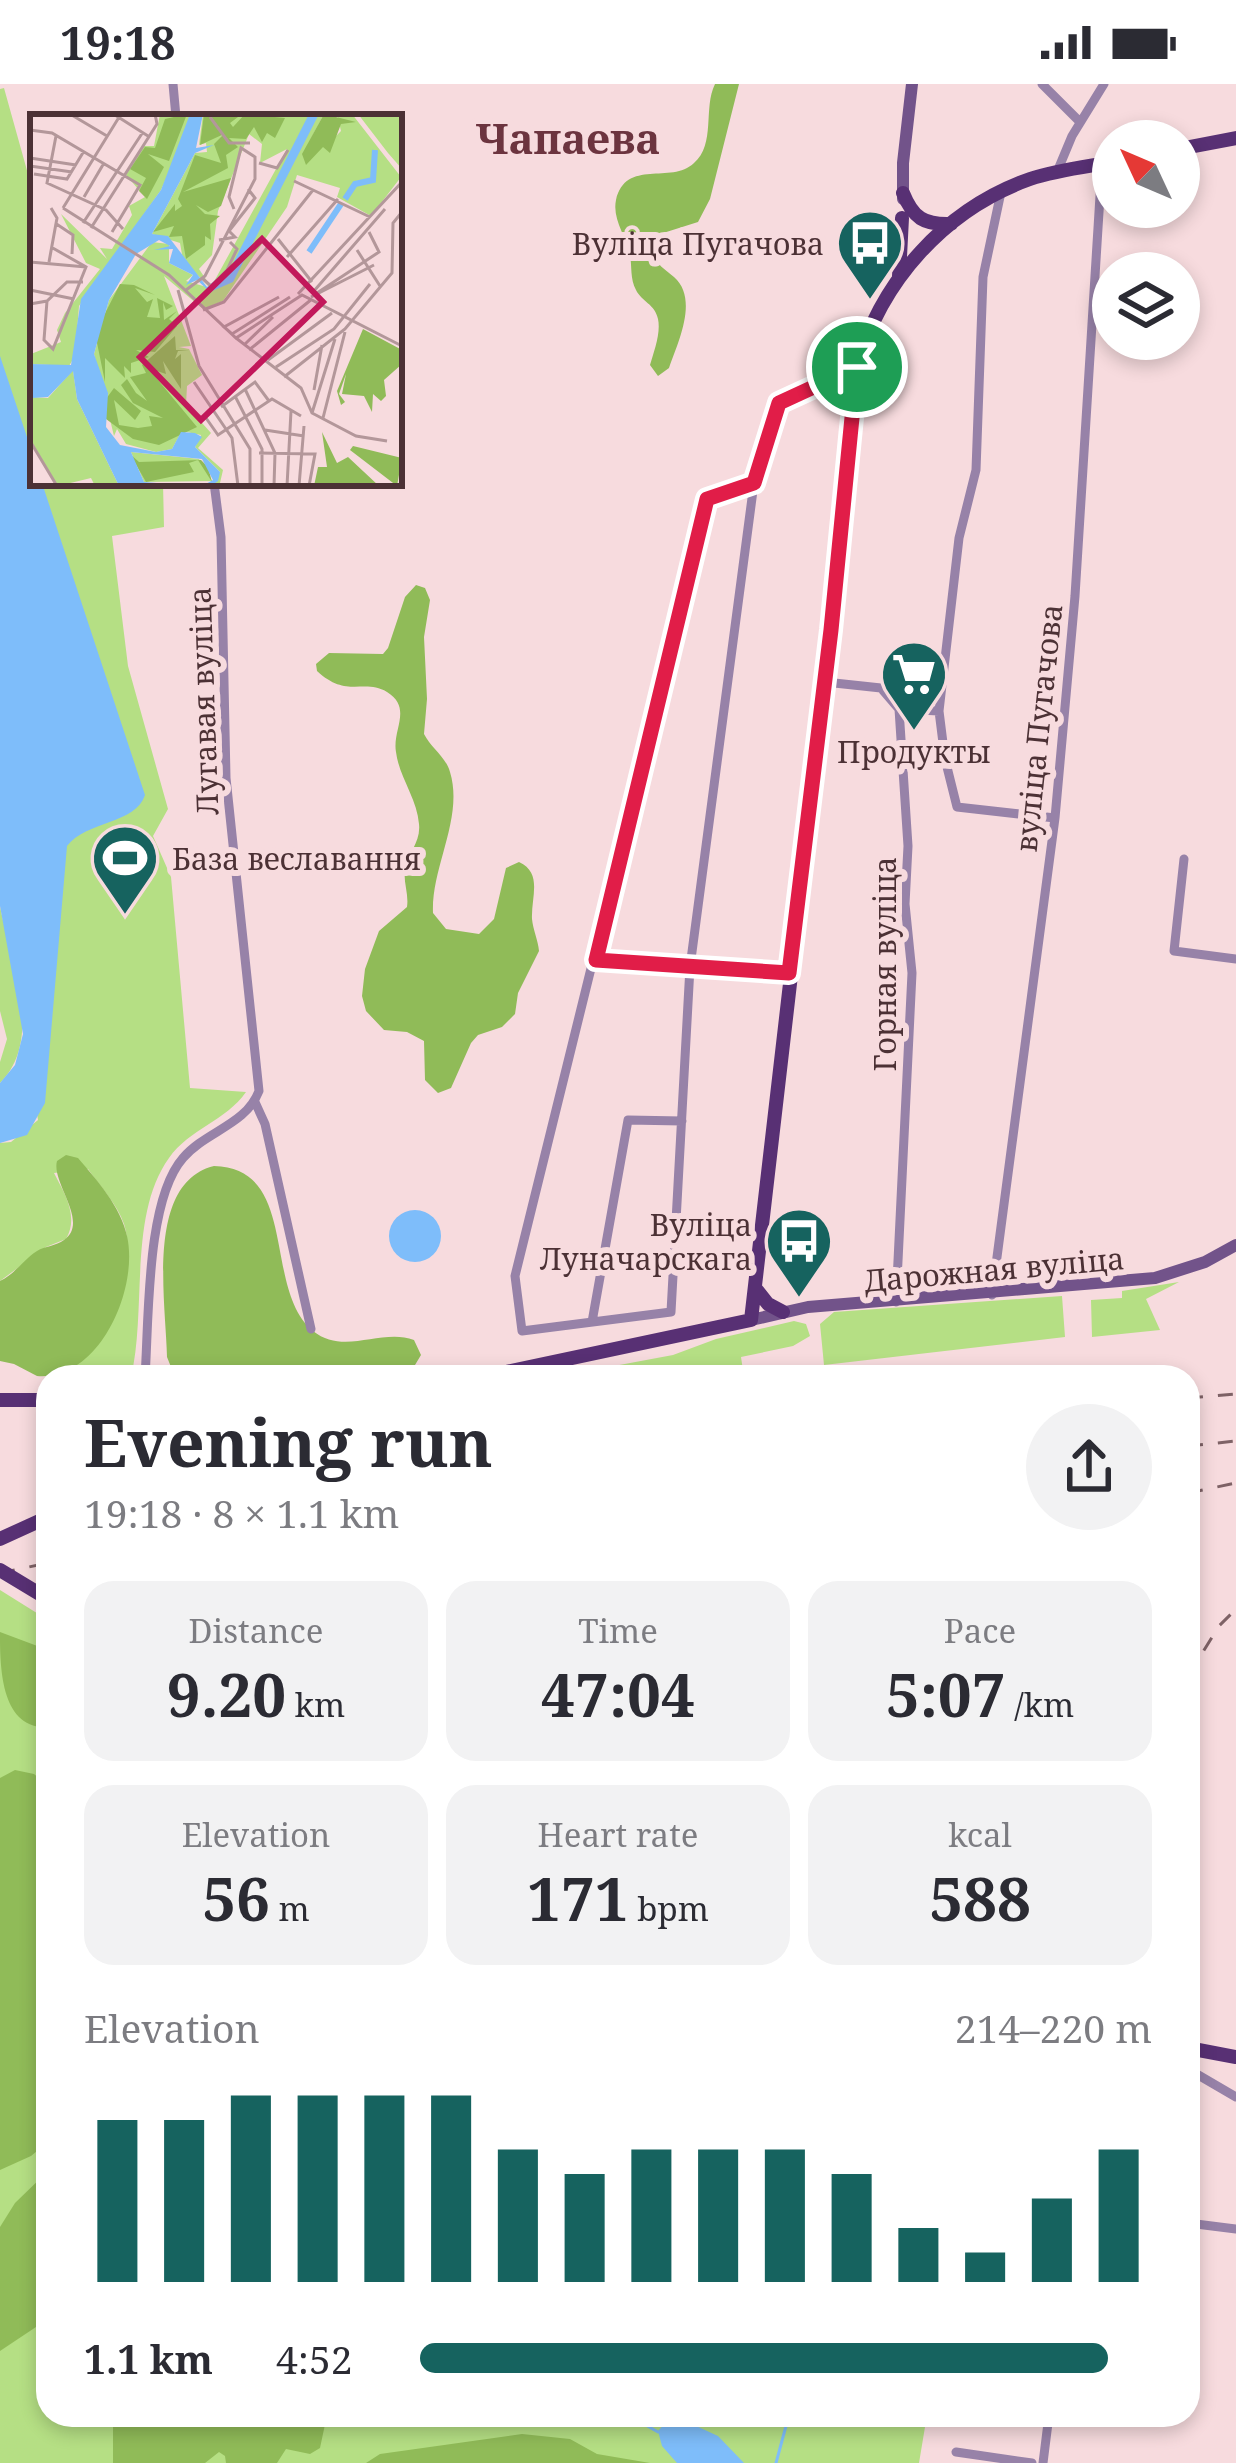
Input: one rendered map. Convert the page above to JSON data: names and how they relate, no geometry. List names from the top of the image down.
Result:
{
  "streets": {
    "street": [
      "Лугавая вуліца",
      "вуліца Пугачова",
      "Горная вуліца",
      "Дарожная вуліца"
    ]
  },
  "crossings": [
    ["вуліца Пугачова", "Дарожная вуліца"],
    ["Горная вуліца", "Дарожная вуліца"]
  ],
  "districts": ["Чапаева"],
  "places": {
    "bus stop": ["Вуліца Пугачова", "Вуліца Луначарскага"],
    "supermarket": ["Продукты"],
    "sports": ["База веславання"]
  },
  "north": "top left",
  "page": {
    "status": "19:18",
    "heading": ["Evening run", "19:18 · 8 × 1.1 km"],
    "stats": [
      ["Distance", "9.20 km"],
      ["Time", "47:04"],
      ["Pace", "5:07 /km"],
      ["Elevation", "56 m"],
      ["Heart rate", "171 bpm"],
      ["kcal", "588"]
    ],
    "chart": ["Elevation", "214–220 m"],
    "list": [
      {
        "name": "1.1 km",
        "note": "4:52"
      }
    ]
  }
}
